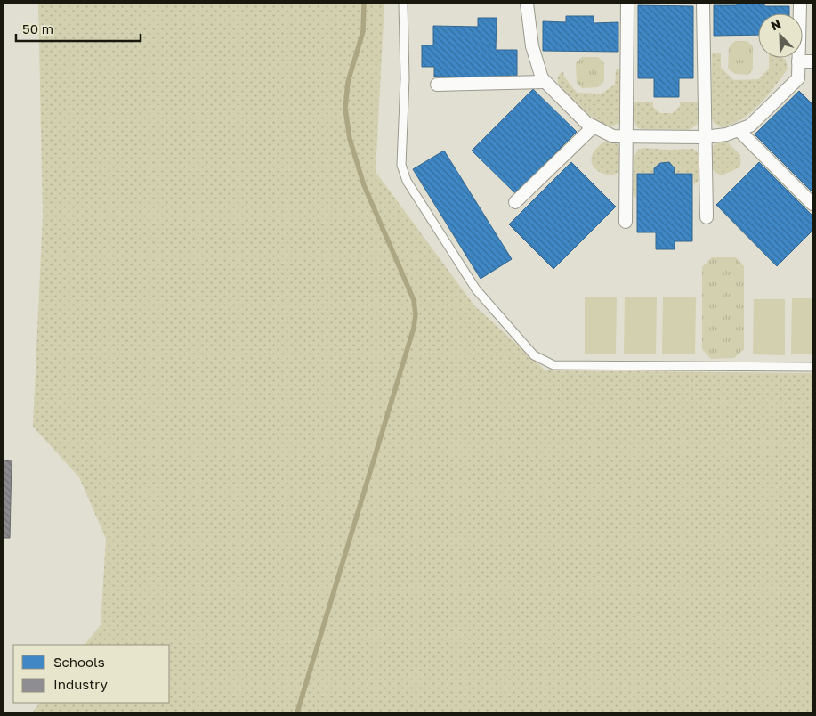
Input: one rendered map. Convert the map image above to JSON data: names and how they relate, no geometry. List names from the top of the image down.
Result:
{
  "legend": ["Schools", "Industry"],
  "scale_bar": "50 m",
  "north": "top left"
}
